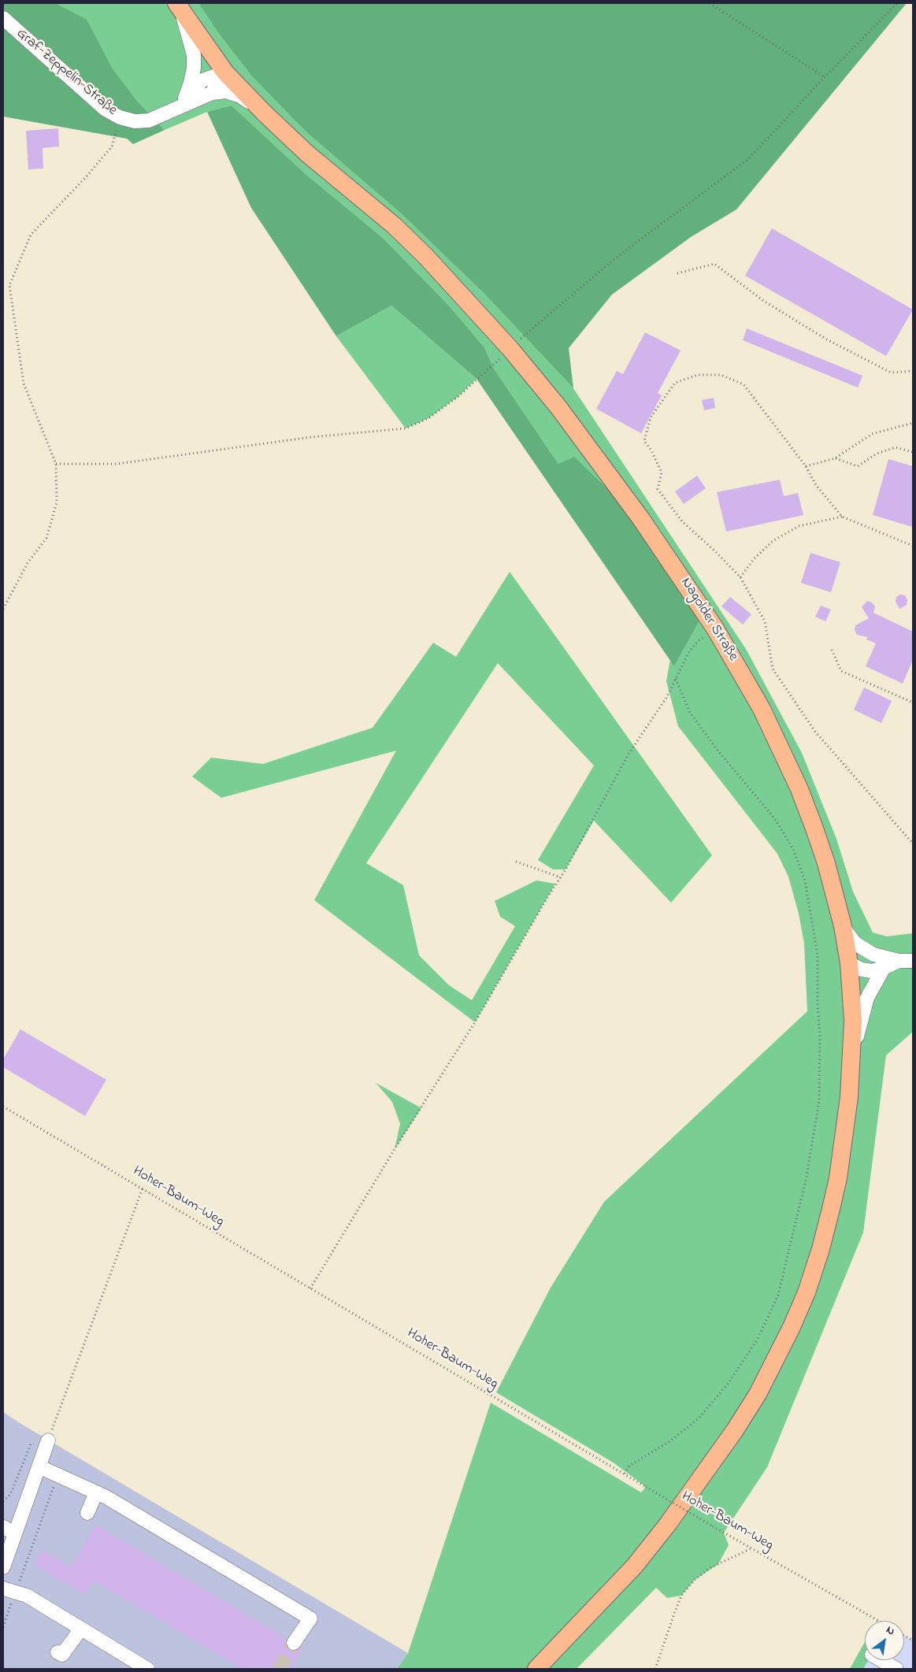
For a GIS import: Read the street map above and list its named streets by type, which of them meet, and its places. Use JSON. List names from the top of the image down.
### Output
{
  "streets": {
    "main road": ["Nagolder Straße"],
    "street": ["Graf-Zeppelin-Straße"],
    "path": ["Hoher-Baum-Weg"]
  },
  "crossings": [
    ["Graf-Zeppelin-Straße", "Nagolder Straße"]
  ],
  "north": "top right"
}
